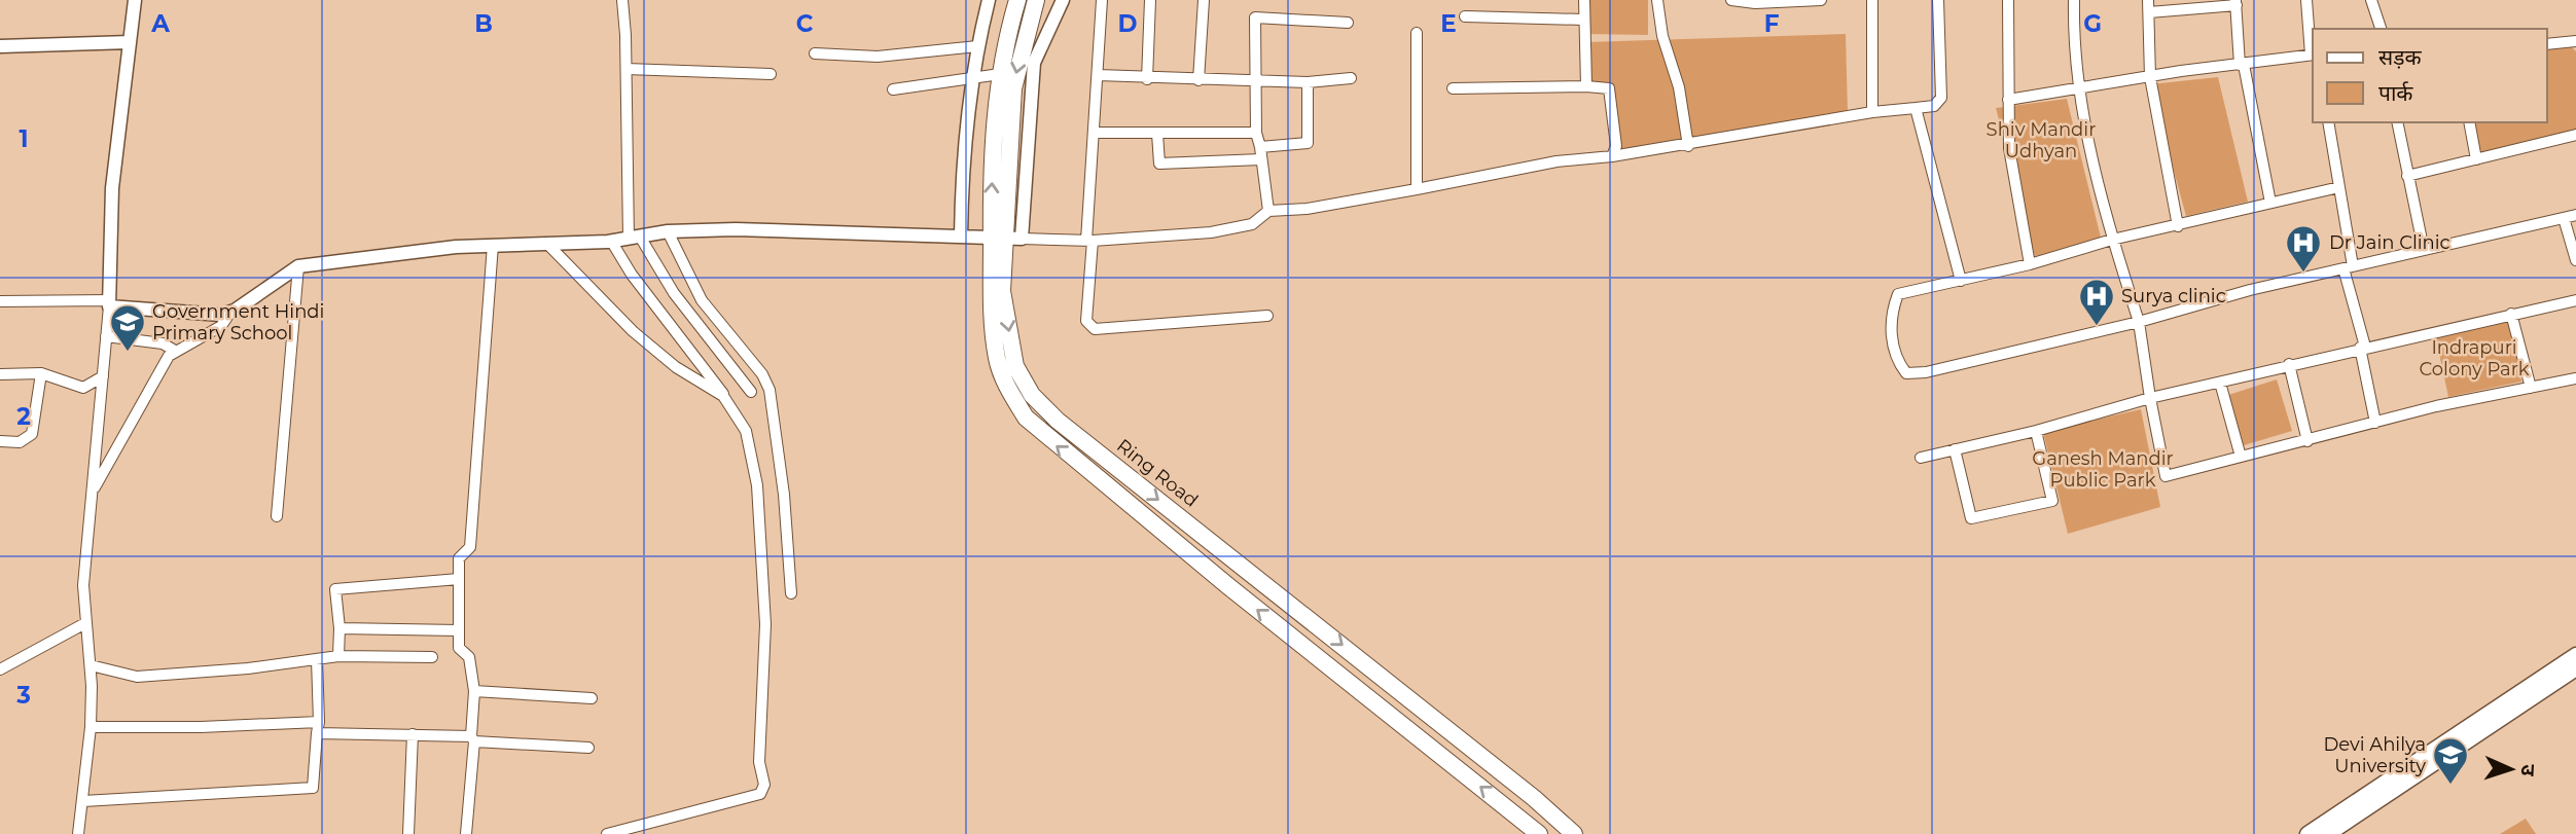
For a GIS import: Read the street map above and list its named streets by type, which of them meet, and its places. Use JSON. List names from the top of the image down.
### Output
{
  "streets": {
    "highway": ["Ring Road"]
  },
  "parks": ["Shiv Mandir Udhyan", "Indrapuri Colony Park", "Ganesh Mandir Public Park"],
  "places": {
    "hospital": ["Dr Jain Clinic", "Surya clinic"],
    "school or university": ["Government Hindi Primary School", "Devi Ahilya University"]
  },
  "legend": ["सड़क", "पार्क"],
  "north": "right",
  "grid": {
    "columns": [
      "A",
      "B",
      "C",
      "D",
      "E",
      "F",
      "G"
    ],
    "rows": ["1", "2", "3"]
  }
}
